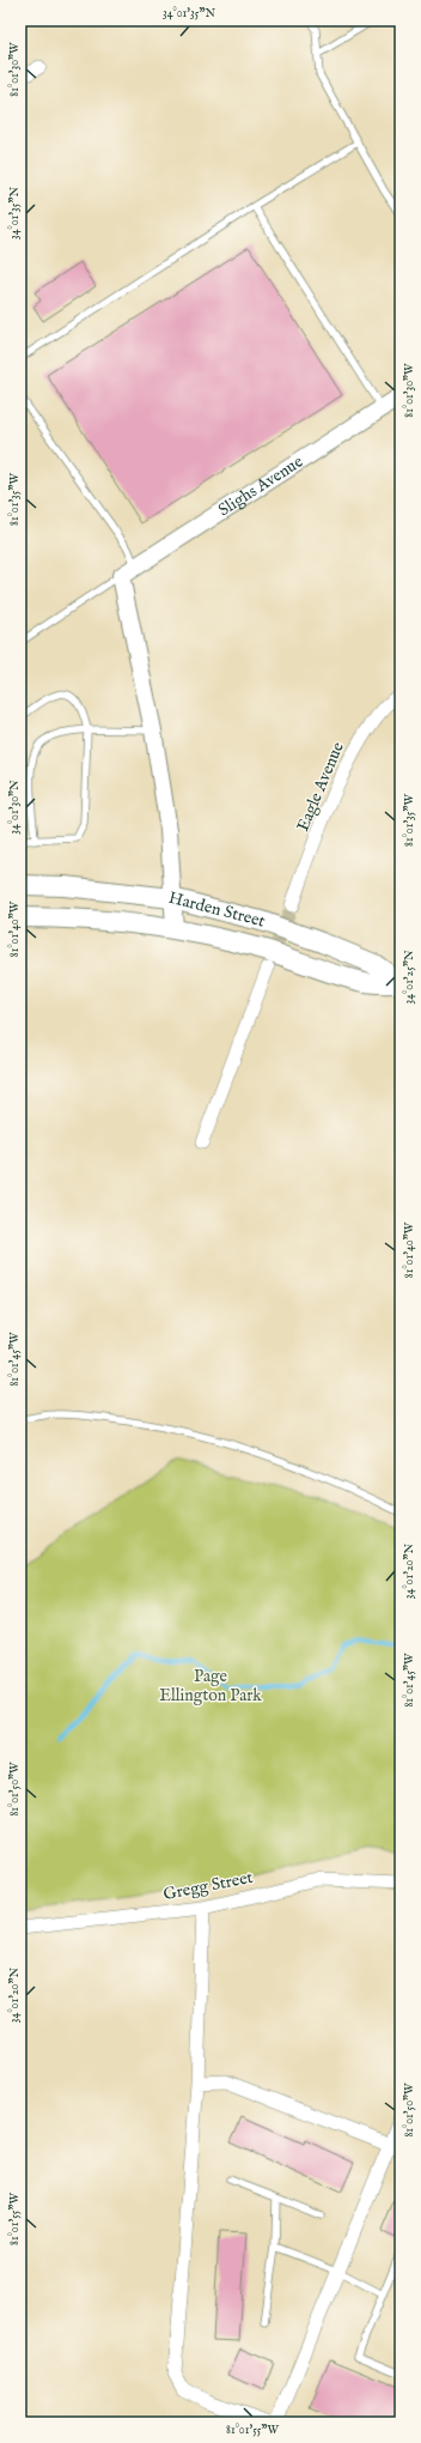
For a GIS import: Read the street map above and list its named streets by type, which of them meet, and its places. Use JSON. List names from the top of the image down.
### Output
{
  "streets": {
    "main road": ["Harden Street"],
    "street": ["Slighs Avenue", "Eagle Avenue", "Gregg Street"]
  },
  "parks": ["Page Ellington Park"],
  "coordinates": [
    "34°01'35\"N",
    "81°01'30\"W",
    "81°01'35\"W",
    "34°01'30\"N",
    "81°01'40\"W",
    "34°01'25\"N",
    "81°01'45\"W",
    "34°01'20\"N",
    "81°01'50\"W",
    "81°01'55\"W"
  ]
}
